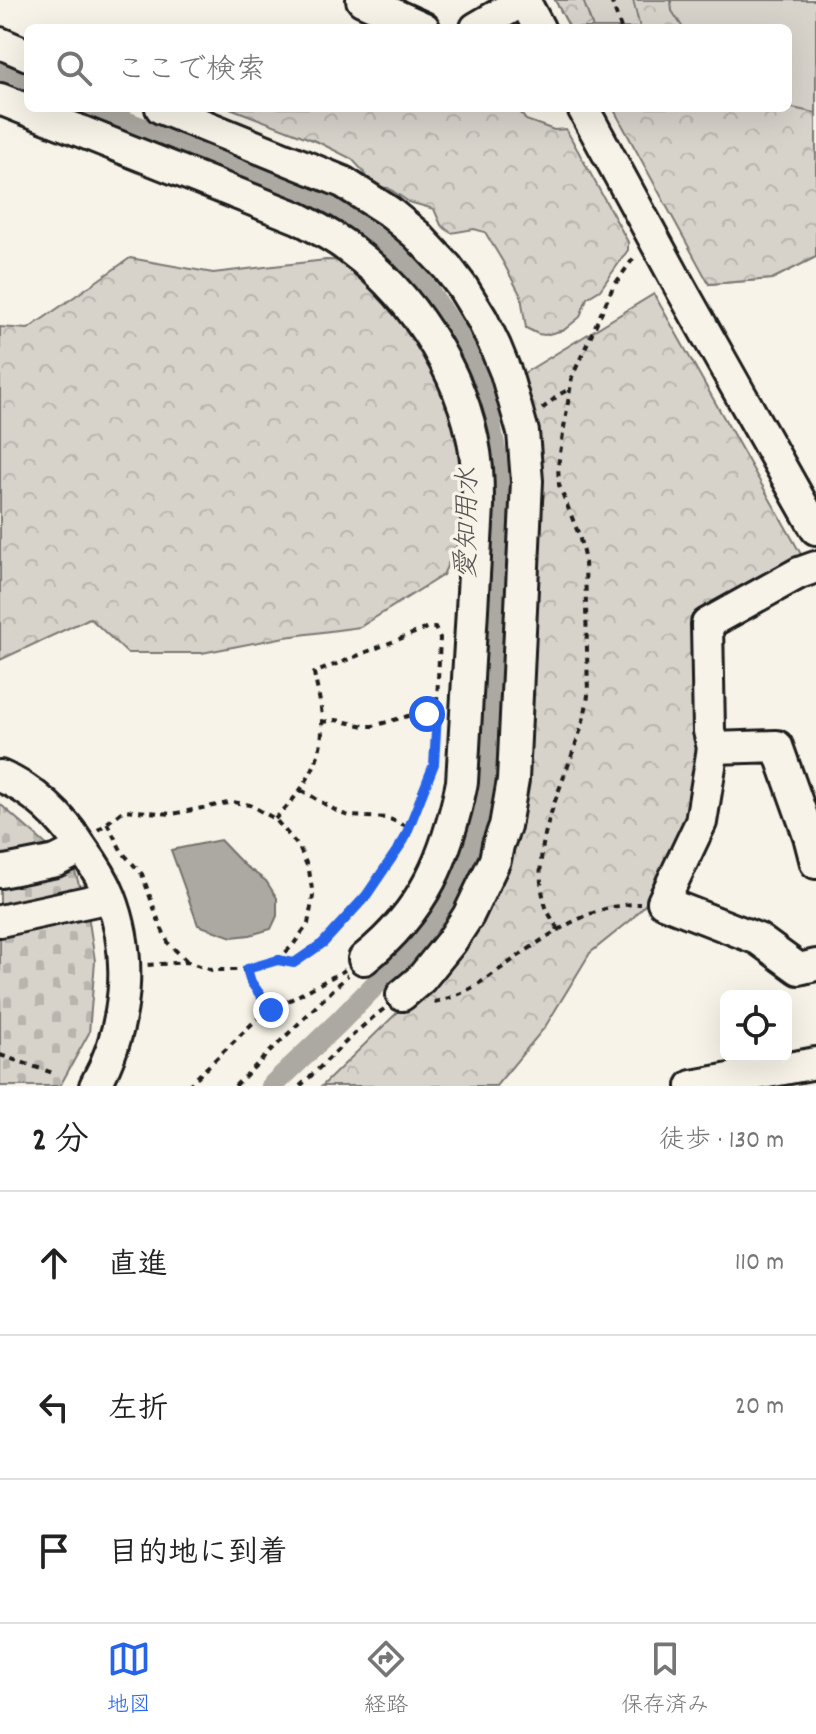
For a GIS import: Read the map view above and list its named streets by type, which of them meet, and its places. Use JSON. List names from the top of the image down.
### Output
{
  "water": ["愛知用水"],
  "page": {
    "search": "ここで検索",
    "heading": ["2 分", "徒歩 · 130 m"],
    "list": [
      ["直進", "110 m"],
      ["左折", "20 m"],
      "目的地に到着"
    ],
    "nav": ["地図", "経路", "保存済み"]
  }
}
